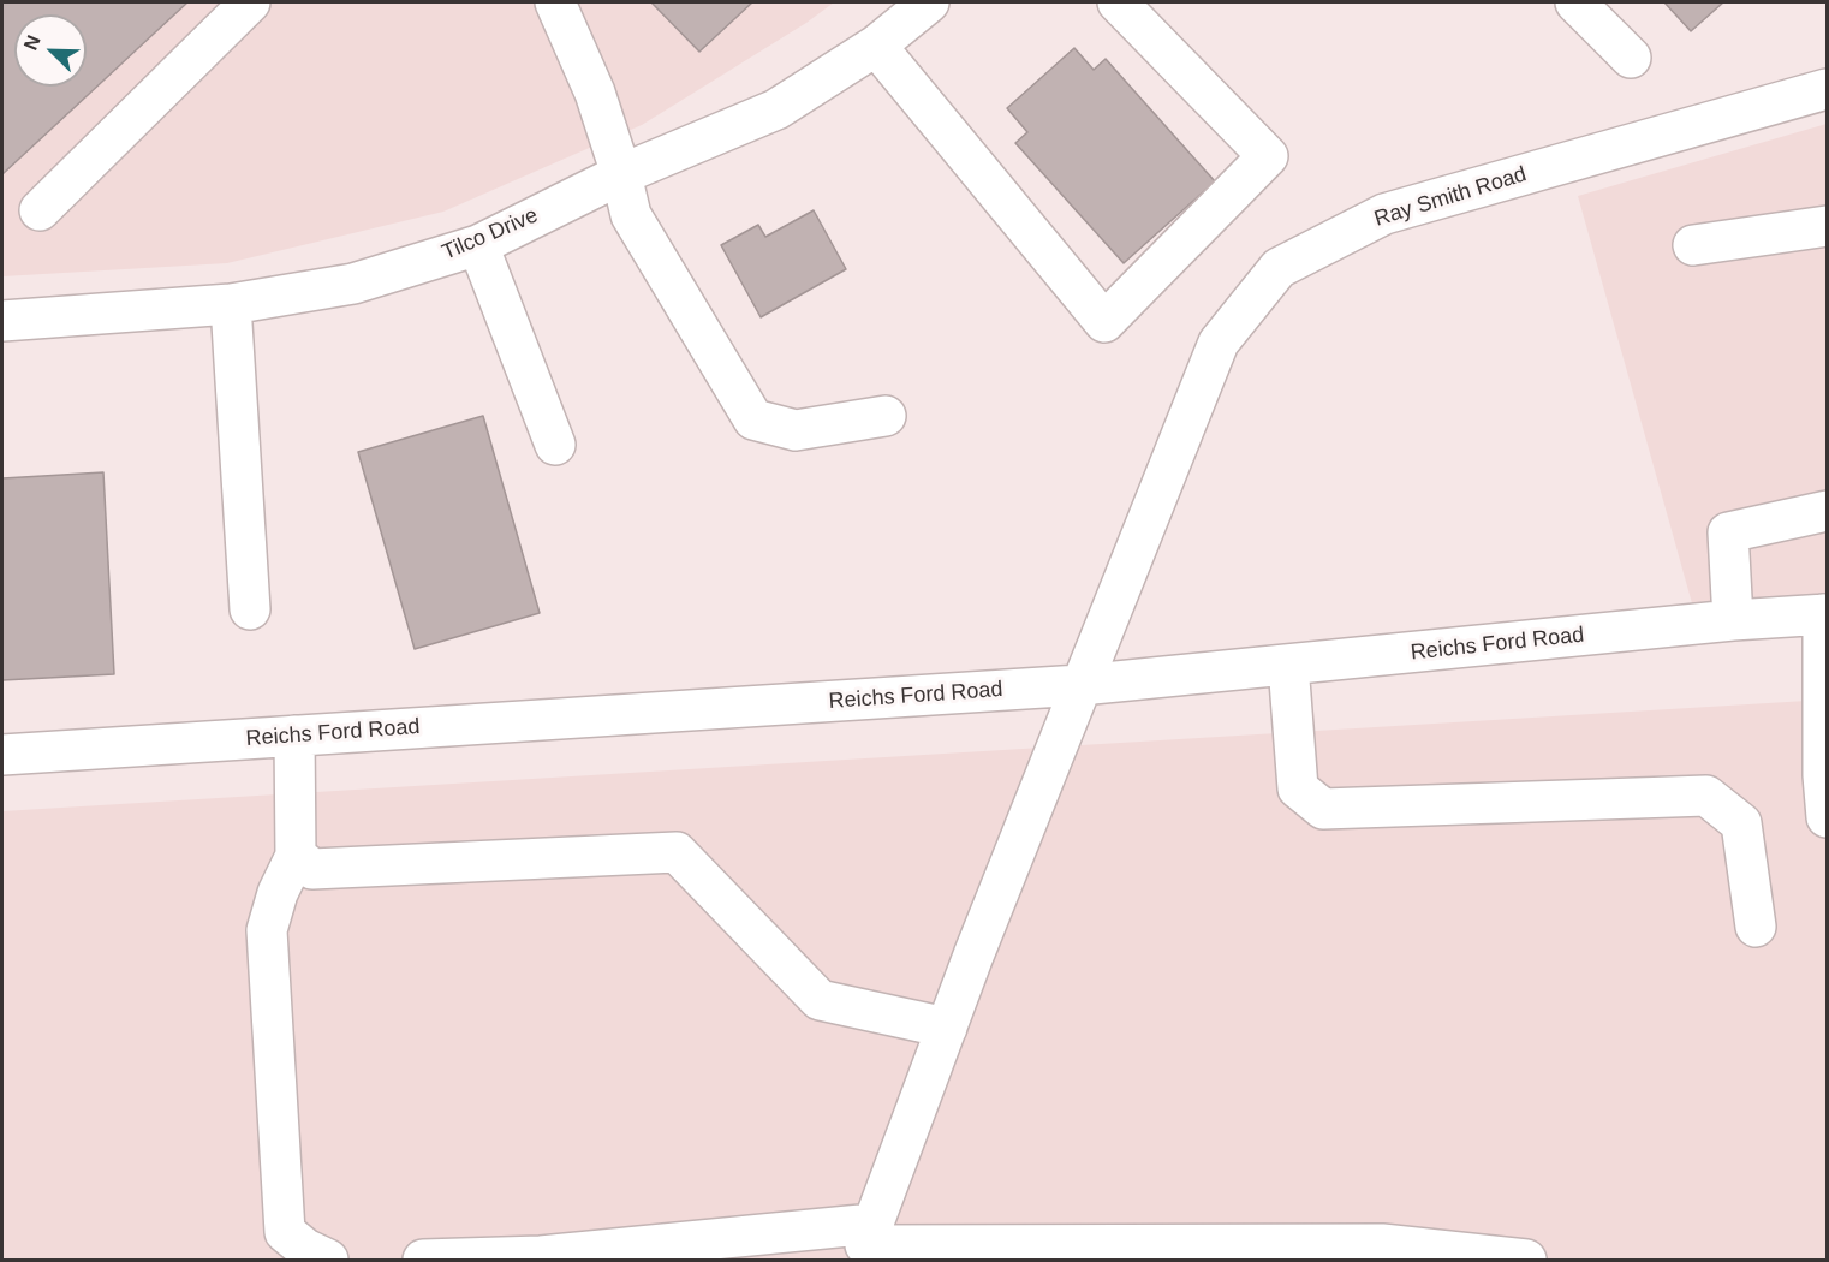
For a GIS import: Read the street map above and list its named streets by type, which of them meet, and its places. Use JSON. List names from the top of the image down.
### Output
{
  "streets": {
    "street": ["Ray Smith Road", "Tilco Drive", "Reichs Ford Road"]
  },
  "crossings": [
    ["Ray Smith Road", "Reichs Ford Road"]
  ],
  "north": "top left"
}
